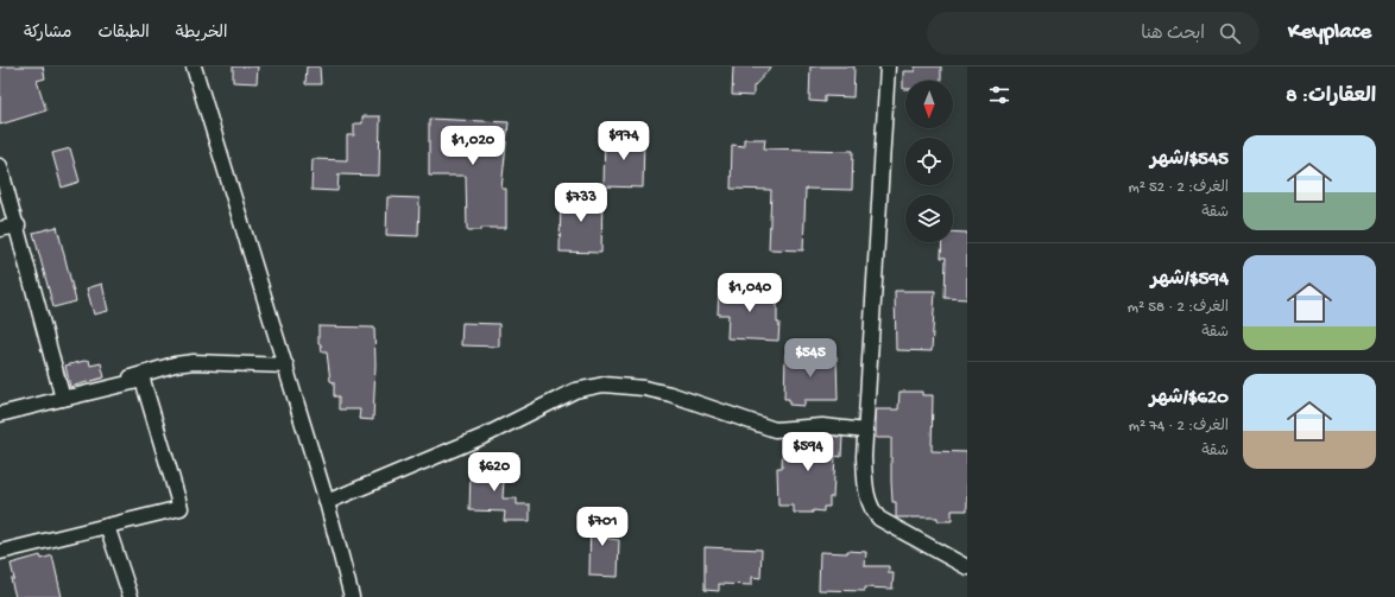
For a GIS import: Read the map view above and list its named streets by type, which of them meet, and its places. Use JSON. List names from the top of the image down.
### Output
{
  "north": "bottom",
  "page": {
    "header": "Keyplace",
    "search": "ابحث هنا",
    "nav": ["الخريطة", "الطبقات", "مشاركة"],
    "heading": "العقارات: 8",
    "price": [
      "$974",
      "$1,020",
      "$733",
      "$1,040",
      "$545",
      "$594",
      "$620",
      "$701"
    ],
    "list": [
      {
        "name": "$545/شهر",
        "note": "الغرف: 2 · 52 m² · شقة"
      },
      {
        "name": "$594/شهر",
        "note": "الغرف: 2 · 58 m² · شقة"
      },
      {
        "name": "$620/شهر",
        "note": "الغرف: 2 · 74 m² · شقة"
      }
    ]
  }
}
